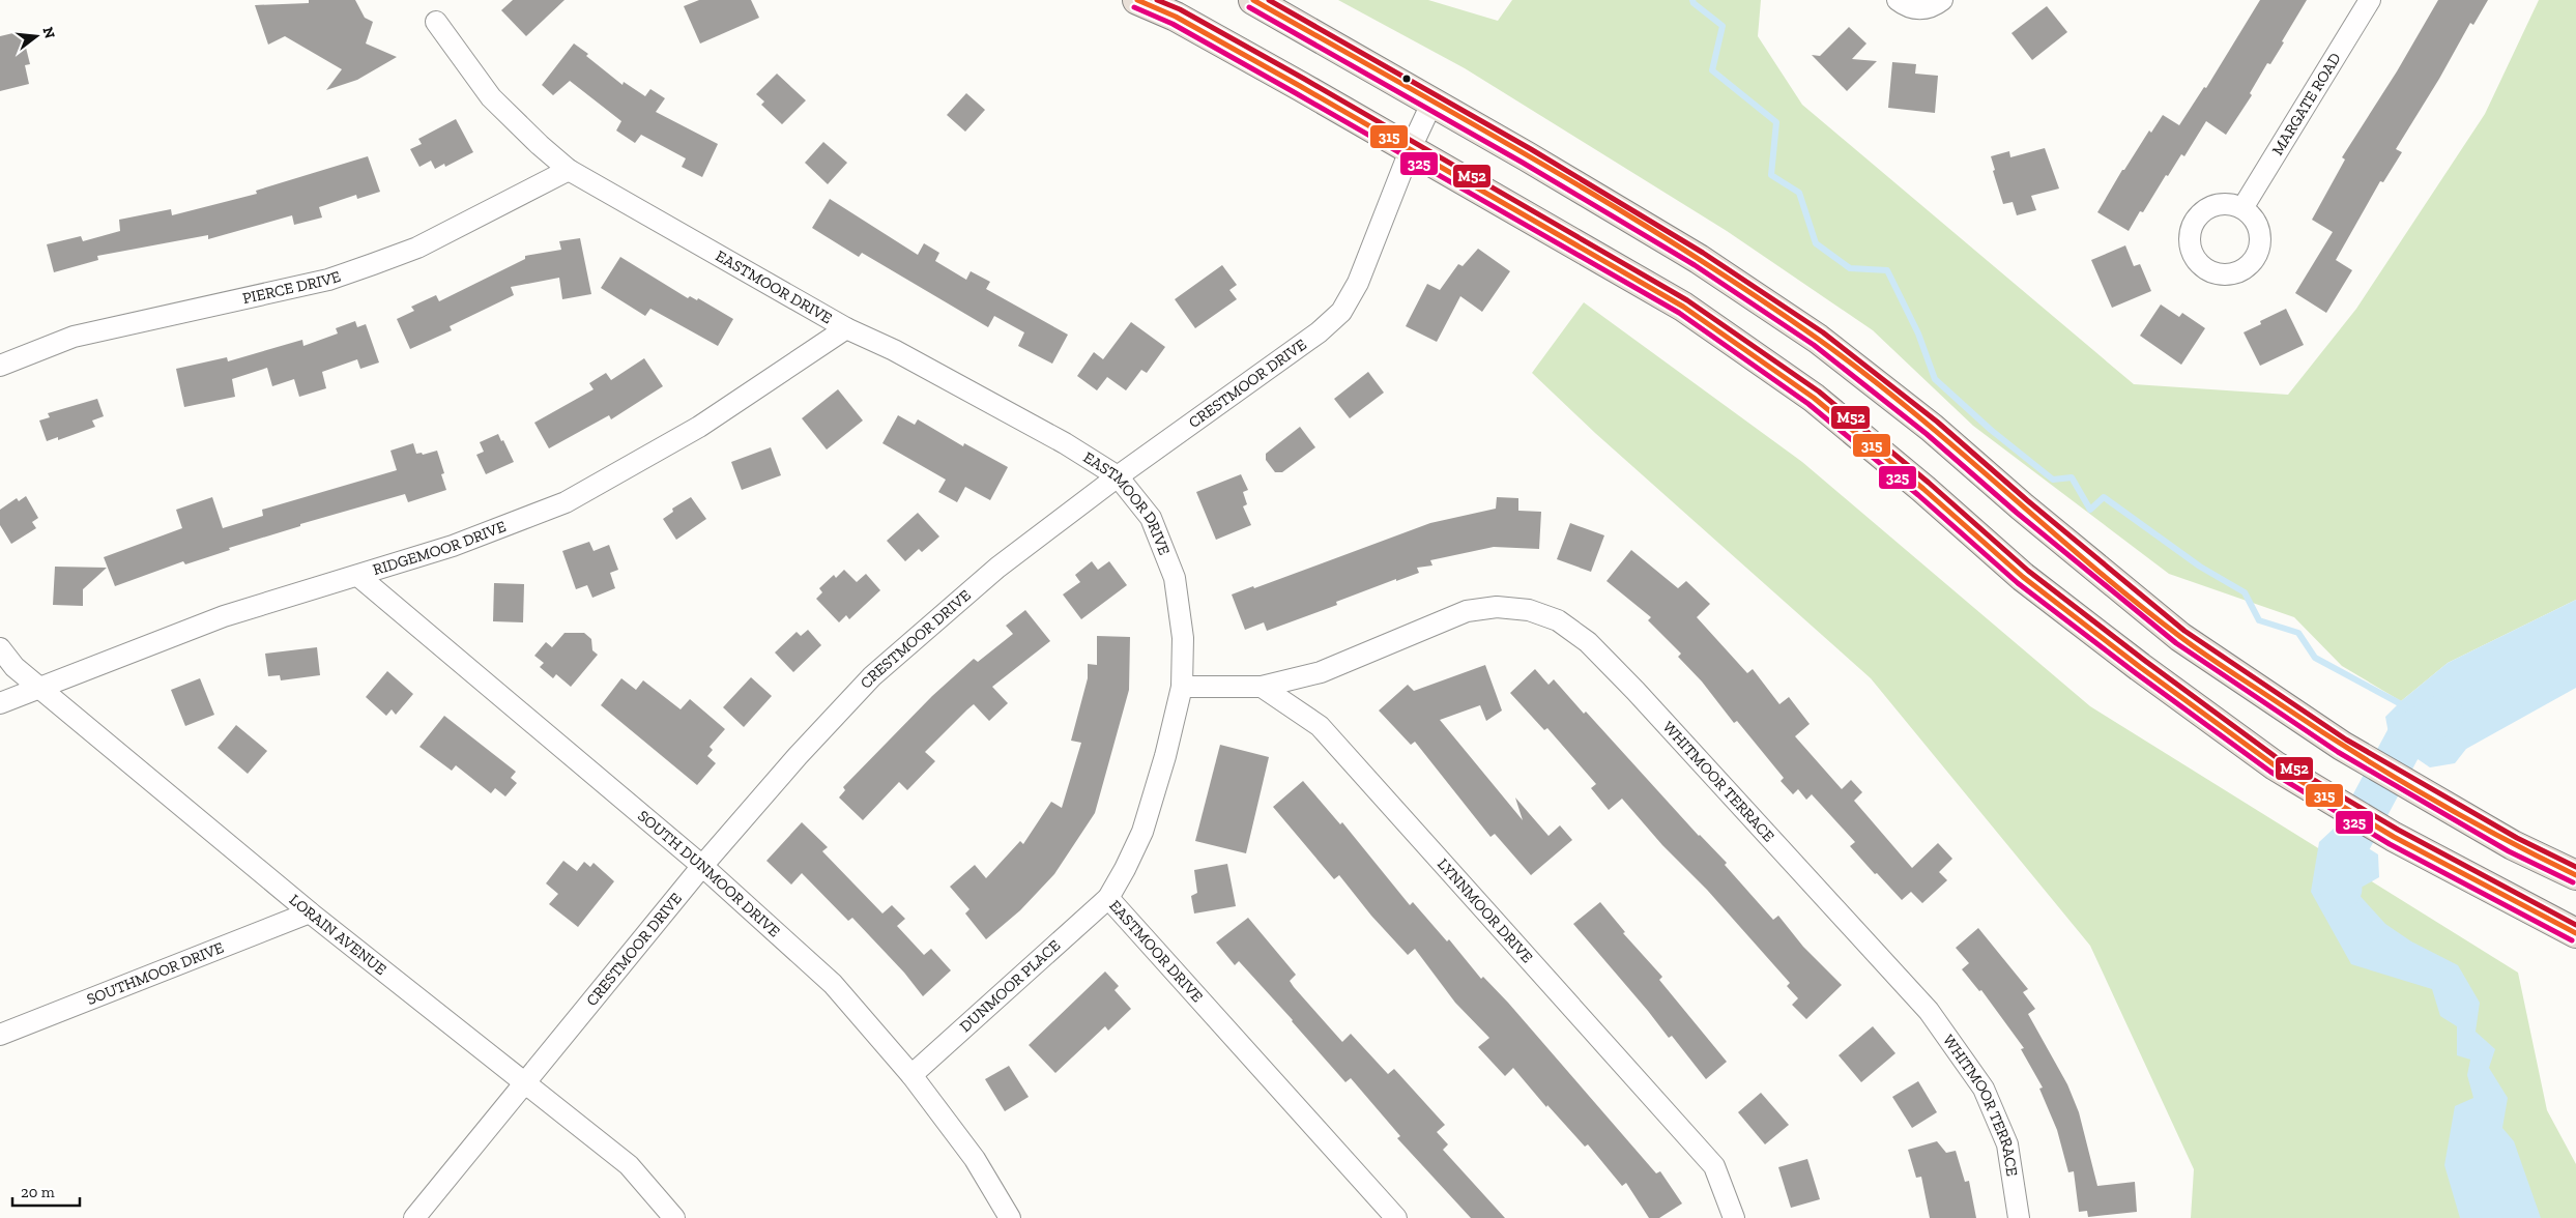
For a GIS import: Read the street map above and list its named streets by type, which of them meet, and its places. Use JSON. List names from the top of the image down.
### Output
{
  "streets": {
    "street": [
      "MARGATE ROAD",
      "EASTMOOR DRIVE",
      "PIERCE DRIVE",
      "CRESTMOOR DRIVE",
      "RIDGEMOOR DRIVE",
      "WHITMOOR TERRACE",
      "SOUTH DUNMOOR DRIVE",
      "LYNNMOOR DRIVE",
      "LORAIN AVENUE",
      "SOUTHMOOR DRIVE",
      "DUNMOOR PLACE"
    ]
  },
  "crossings": [
    ["EASTMOOR DRIVE", "PIERCE DRIVE"],
    ["EASTMOOR DRIVE", "CRESTMOOR DRIVE"],
    ["EASTMOOR DRIVE", "RIDGEMOOR DRIVE"],
    ["EASTMOOR DRIVE", "DUNMOOR PLACE"],
    ["CRESTMOOR DRIVE", "SOUTH DUNMOOR DRIVE"],
    ["CRESTMOOR DRIVE", "LORAIN AVENUE"],
    ["RIDGEMOOR DRIVE", "SOUTH DUNMOOR DRIVE"],
    ["RIDGEMOOR DRIVE", "LORAIN AVENUE"],
    ["WHITMOOR TERRACE", "LYNNMOOR DRIVE"],
    ["SOUTH DUNMOOR DRIVE", "DUNMOOR PLACE"],
    ["LORAIN AVENUE", "SOUTHMOOR DRIVE"]
  ],
  "lines": ["transit line 315", "transit line M52", "transit line 325"],
  "scale_bar": "20 m",
  "north": "right"
}
